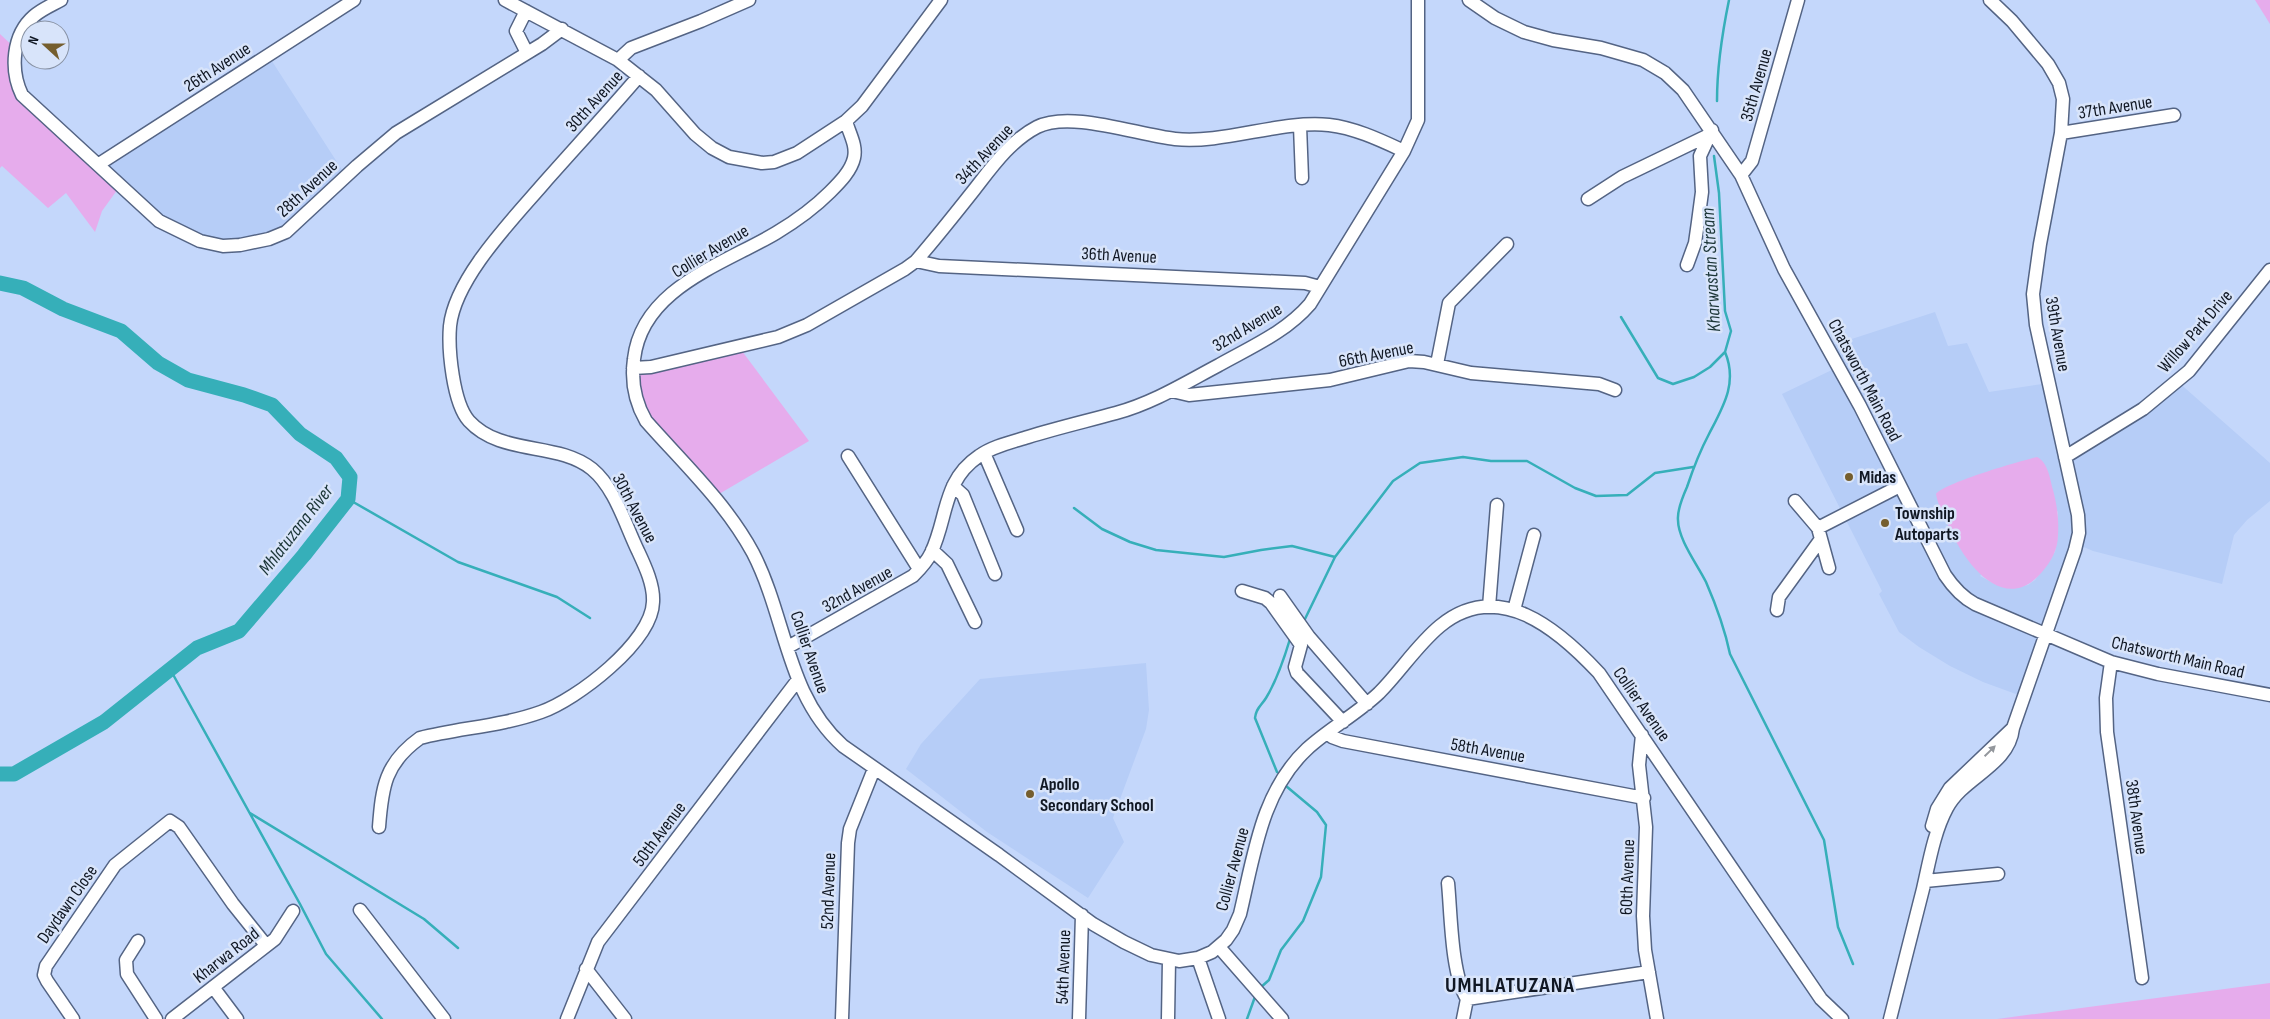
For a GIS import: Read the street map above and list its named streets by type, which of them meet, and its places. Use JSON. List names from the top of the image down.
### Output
{
  "streets": {
    "street": [
      "26th Avenue",
      "35th Avenue",
      "30th Avenue",
      "37th Avenue",
      "34th Avenue",
      "28th Avenue",
      "Collier Avenue",
      "36th Avenue",
      "32nd Avenue",
      "Willow Park Drive",
      "39th Avenue",
      "66th Avenue",
      "Chatsworth Main Road",
      "58th Avenue",
      "38th Avenue",
      "50th Avenue",
      "60th Avenue",
      "52nd Avenue",
      "Daydawn Close",
      "Kharwa Road",
      "54th Avenue"
    ]
  },
  "crossings": [
    ["26th Avenue", "28th Avenue"],
    ["35th Avenue", "Chatsworth Main Road"],
    ["37th Avenue", "39th Avenue"],
    ["34th Avenue", "Collier Avenue"],
    ["34th Avenue", "36th Avenue"],
    ["34th Avenue", "32nd Avenue"],
    ["Collier Avenue", "32nd Avenue"],
    ["Collier Avenue", "58th Avenue"],
    ["Collier Avenue", "50th Avenue"],
    ["Collier Avenue", "60th Avenue"],
    ["Collier Avenue", "52nd Avenue"],
    ["Collier Avenue", "54th Avenue"],
    ["36th Avenue", "32nd Avenue"],
    ["32nd Avenue", "66th Avenue"],
    ["Willow Park Drive", "39th Avenue"],
    ["39th Avenue", "Chatsworth Main Road"],
    ["Chatsworth Main Road", "38th Avenue"],
    ["58th Avenue", "60th Avenue"],
    ["Daydawn Close", "Kharwa Road"]
  ],
  "districts": ["UMHLATUZANA"],
  "water": ["Kharwastan Stream", "Mhlatuzana River"],
  "places": ["Midas", "Township Autoparts", "Apollo Secondary School"],
  "north": "left"
}
